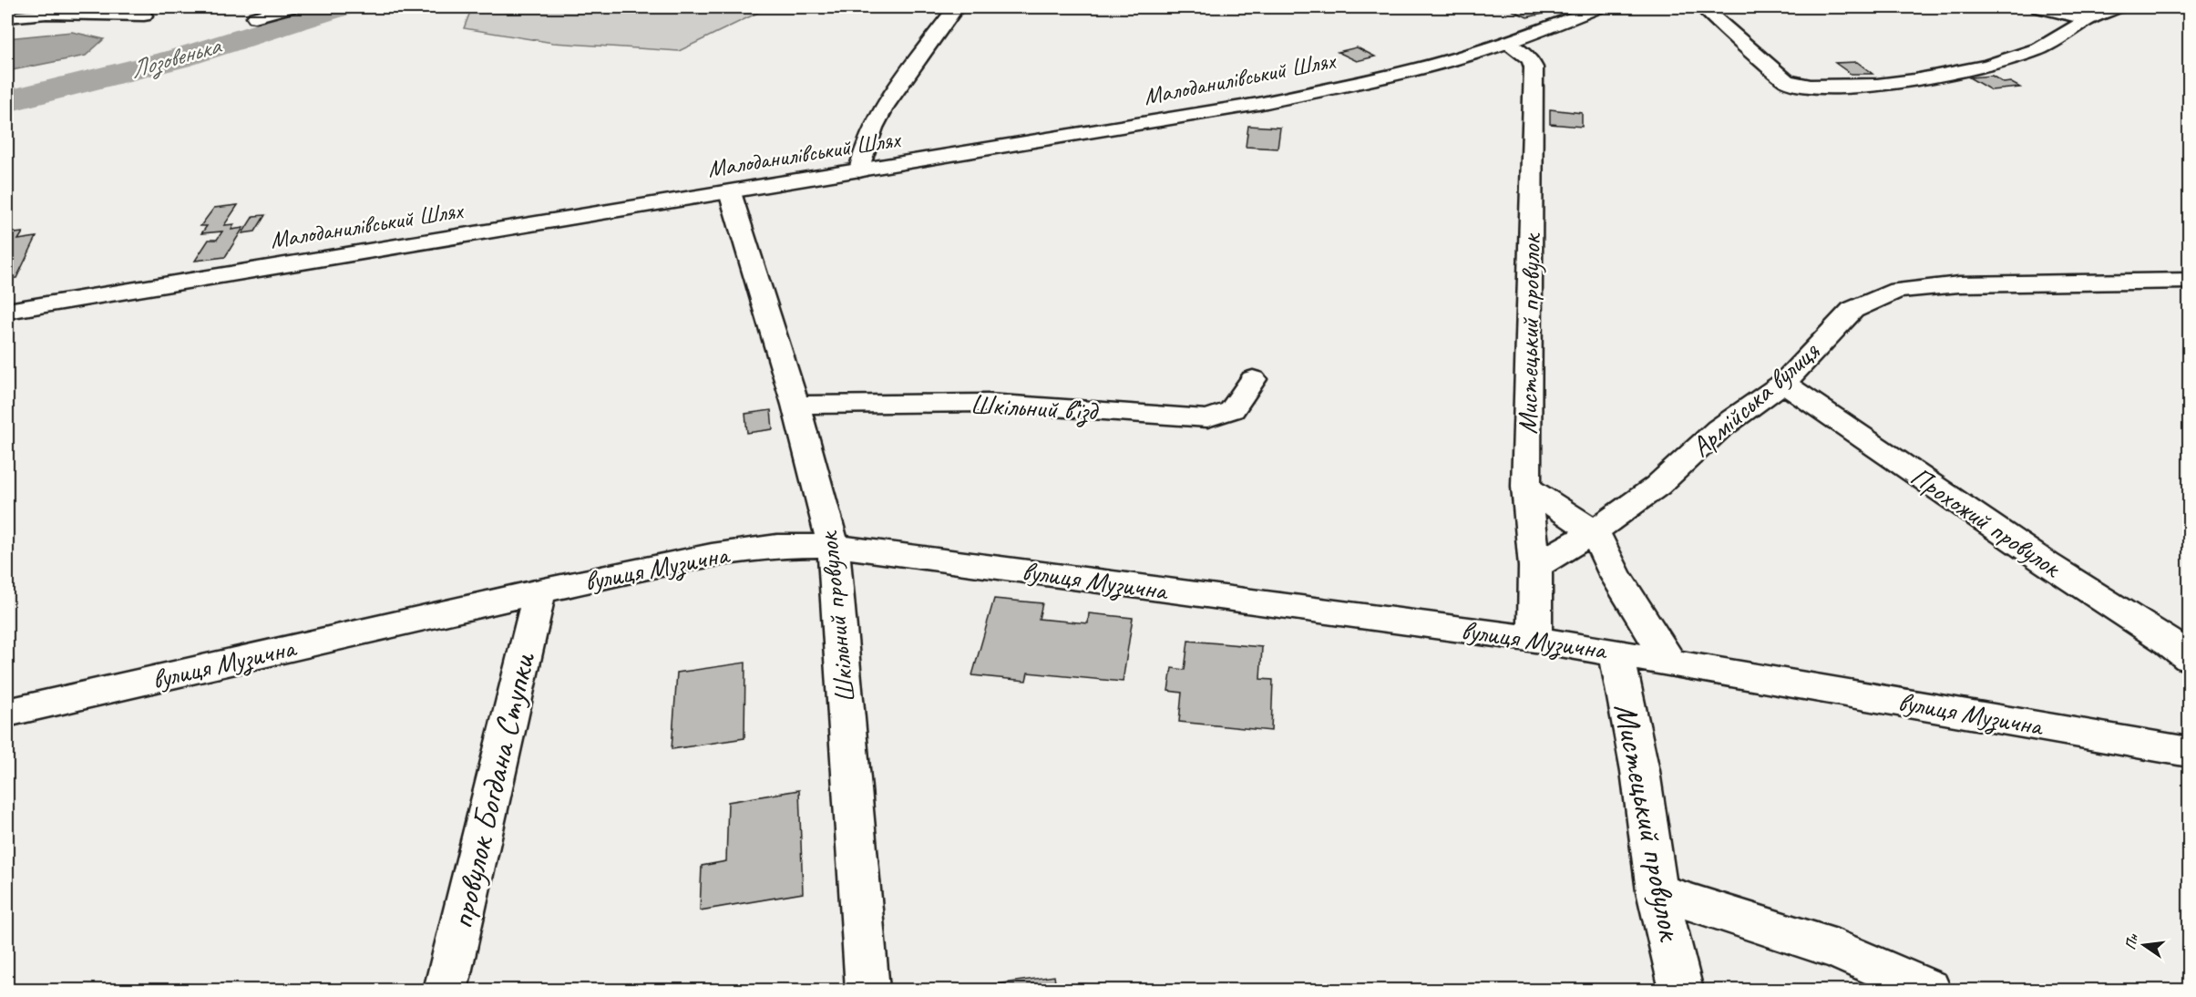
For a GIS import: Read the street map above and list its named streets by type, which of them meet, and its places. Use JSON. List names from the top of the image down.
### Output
{
  "streets": {
    "street": [
      "Малоданилівський Шлях",
      "Мистецький провулок",
      "Армійська вулиця",
      "Шкільний в’їзд",
      "Прохожий провулок",
      "вулиця Музична",
      "Шкільний провулок",
      "провулок Богдана Ступки"
    ]
  },
  "crossings": [
    ["Малоданилівський Шлях", "Мистецький провулок"],
    ["Малоданилівський Шлях", "Шкільний провулок"],
    ["Мистецький провулок", "Армійська вулиця"],
    ["Мистецький провулок", "вулиця Музична"],
    ["Армійська вулиця", "Прохожий провулок"],
    ["Шкільний в’їзд", "Шкільний провулок"],
    ["вулиця Музична", "Шкільний провулок"],
    ["вулиця Музична", "провулок Богдана Ступки"]
  ],
  "water": ["Лозовенька"],
  "north": "left"
}
